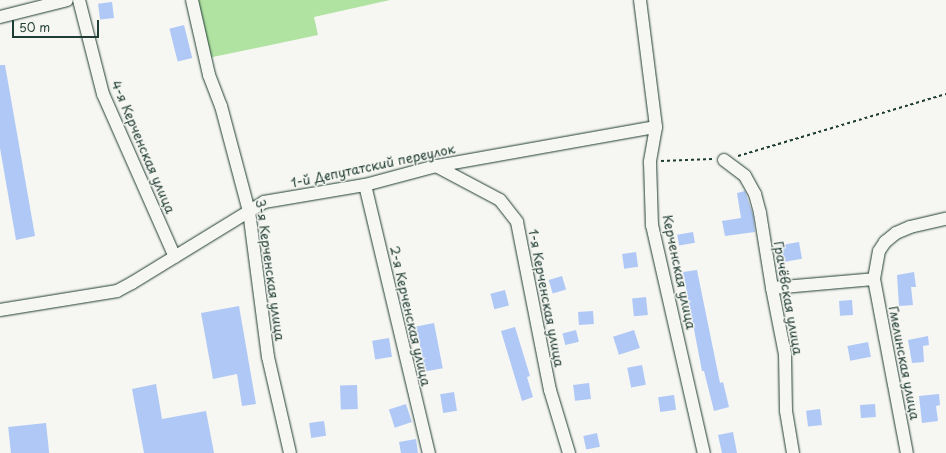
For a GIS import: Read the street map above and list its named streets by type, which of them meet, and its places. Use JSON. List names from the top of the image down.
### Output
{
  "streets": {
    "street": [
      "4-я Керченская улица",
      "1-й Депутатский переулок",
      "3-я Керченская улица",
      "Керченская улица",
      "1-я Керченская улица",
      "Грачёвская улица",
      "2-я Керченская улица",
      "Гмелинская улица"
    ]
  },
  "crossings": [
    ["4-я Керченская улица", "1-й Депутатский переулок"],
    ["1-й Депутатский переулок", "3-я Керченская улица"],
    ["1-й Депутатский переулок", "Керченская улица"],
    ["1-й Депутатский переулок", "1-я Керченская улица"],
    ["1-й Депутатский переулок", "2-я Керченская улица"]
  ],
  "scale_bar": "50 m"
}
